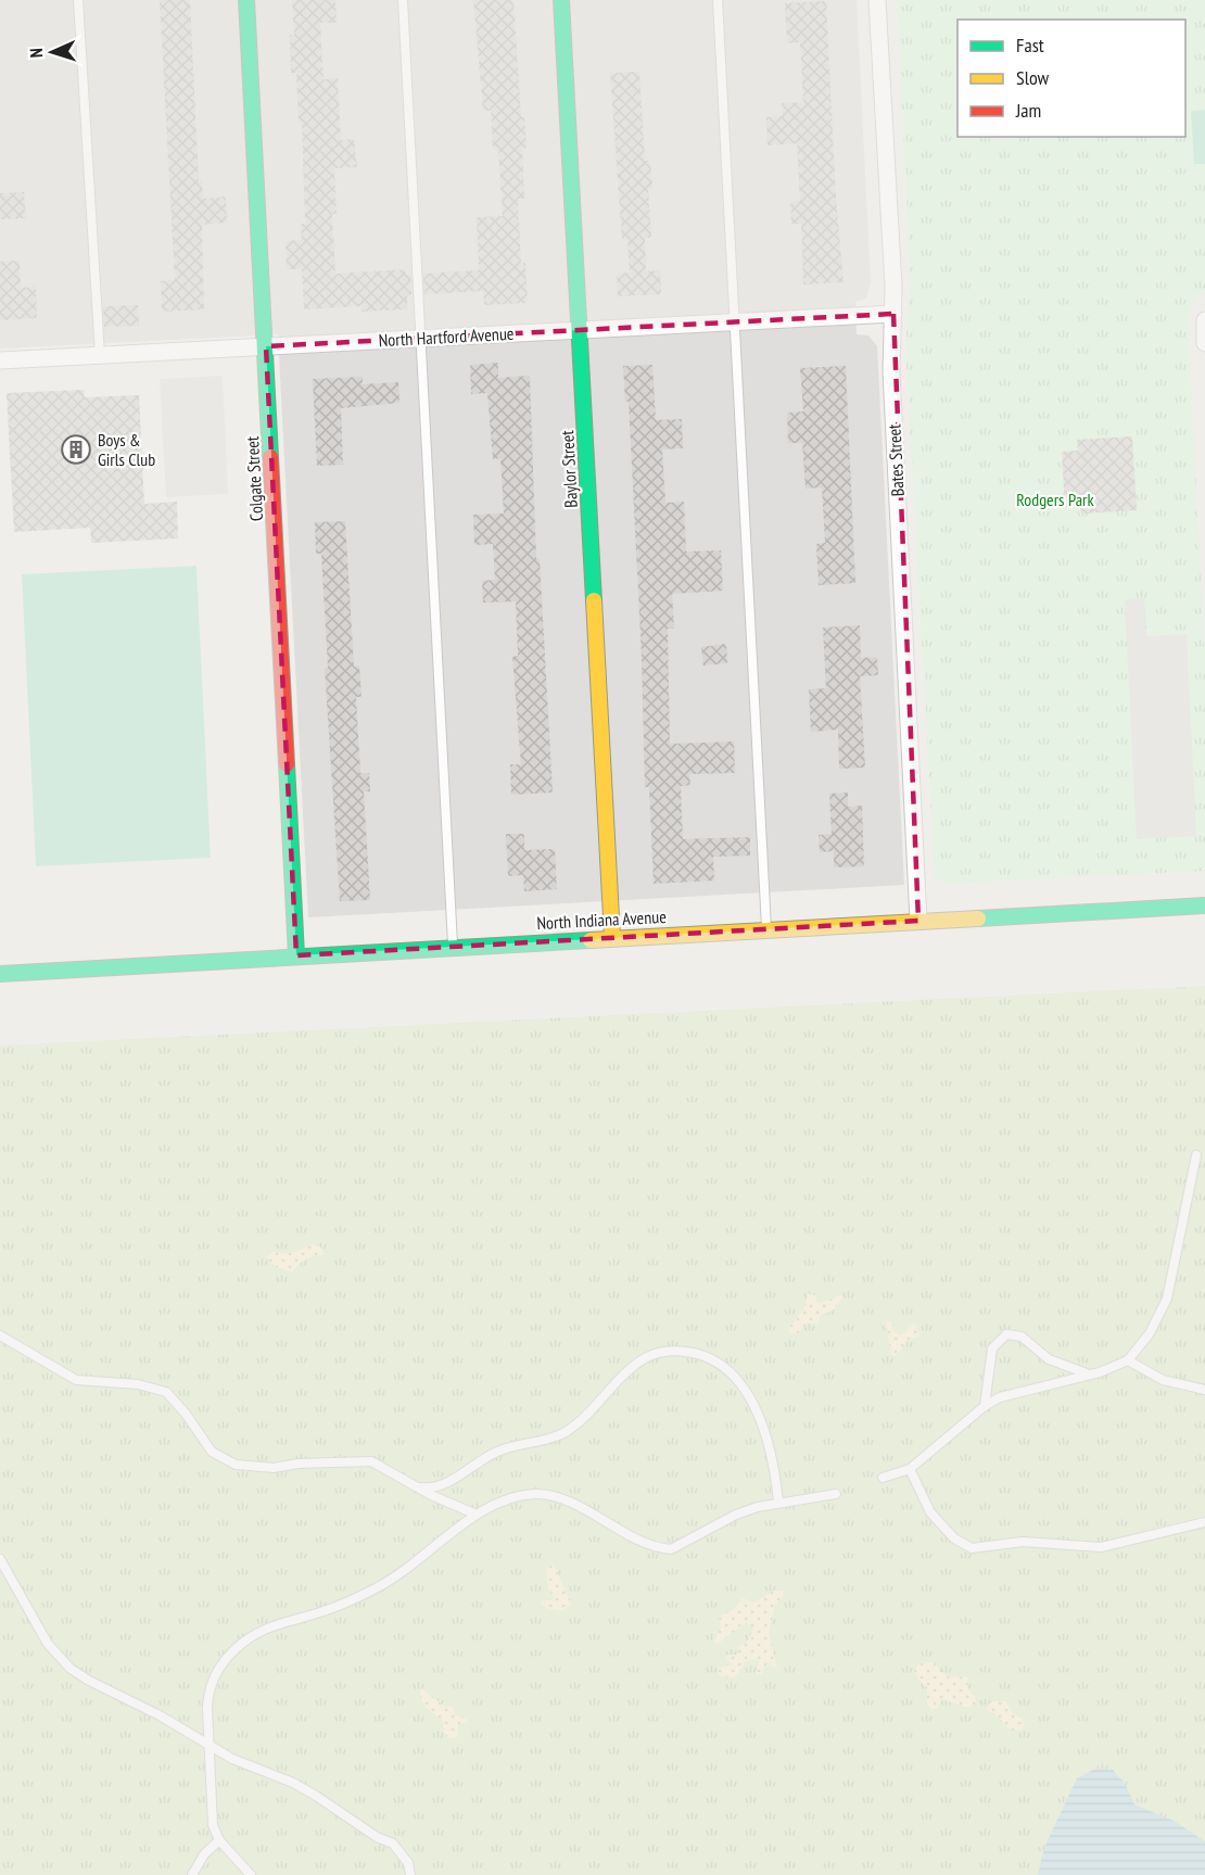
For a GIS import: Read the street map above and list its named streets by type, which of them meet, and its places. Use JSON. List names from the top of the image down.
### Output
{
  "streets": {
    "street": [
      "North Hartford Avenue",
      "Bates Street",
      "Baylor Street",
      "Colgate Street",
      "North Indiana Avenue"
    ]
  },
  "crossings": [
    ["North Hartford Avenue", "Bates Street"],
    ["North Hartford Avenue", "Baylor Street"],
    ["North Hartford Avenue", "Colgate Street"],
    ["Bates Street", "North Indiana Avenue"],
    ["Baylor Street", "North Indiana Avenue"],
    ["Colgate Street", "North Indiana Avenue"]
  ],
  "parks": ["Rodgers Park"],
  "places": {
    "building": ["Boys & Girls Club"]
  },
  "legend": ["Fast", "Slow", "Jam"],
  "north": "left"
}
